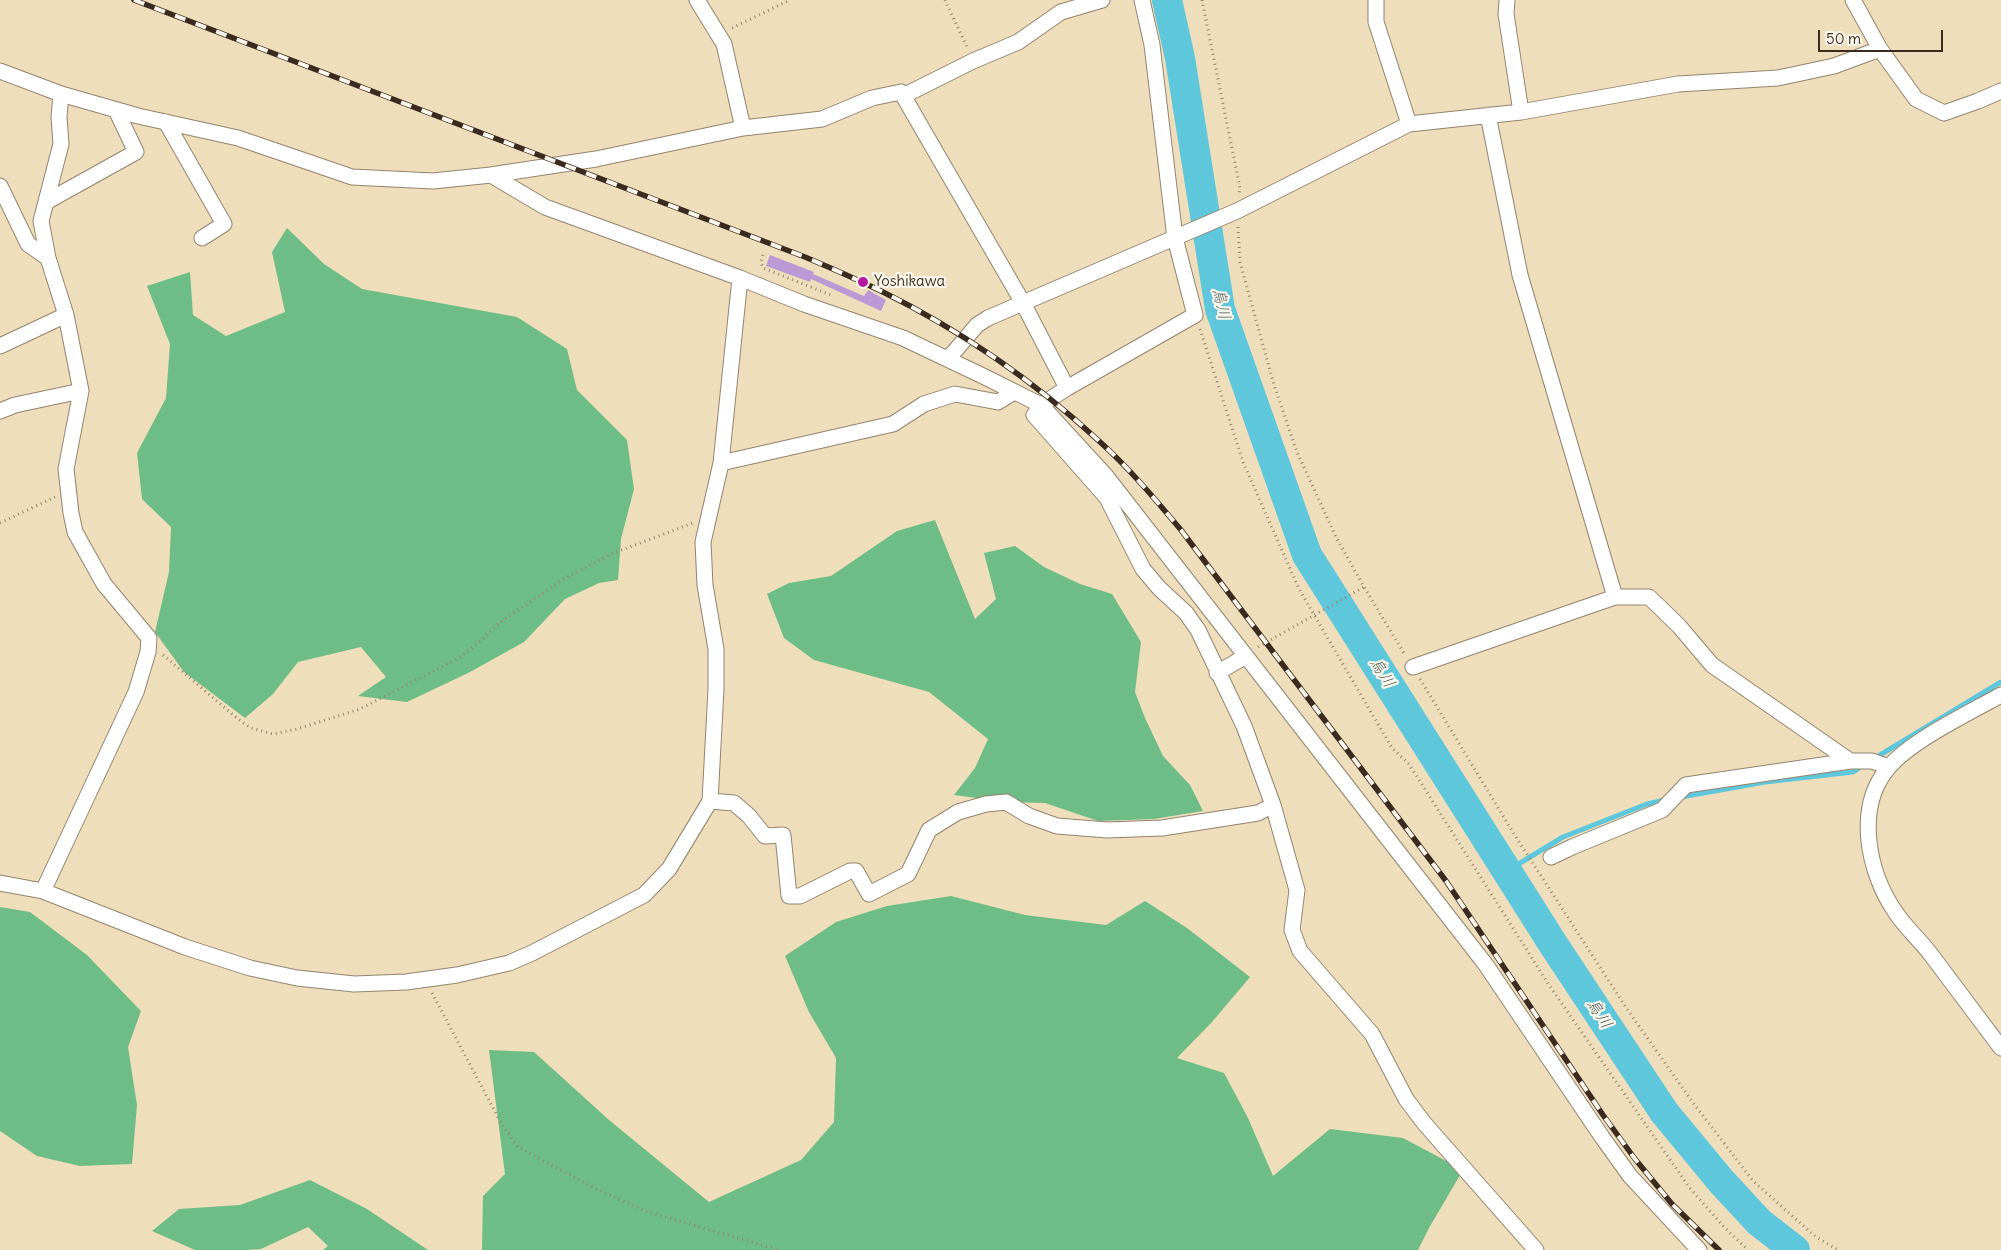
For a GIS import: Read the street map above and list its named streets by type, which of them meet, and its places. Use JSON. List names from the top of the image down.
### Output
{
  "water": ["烏川"],
  "places": ["Yoshikawa"],
  "scale_bar": "50 m"
}
